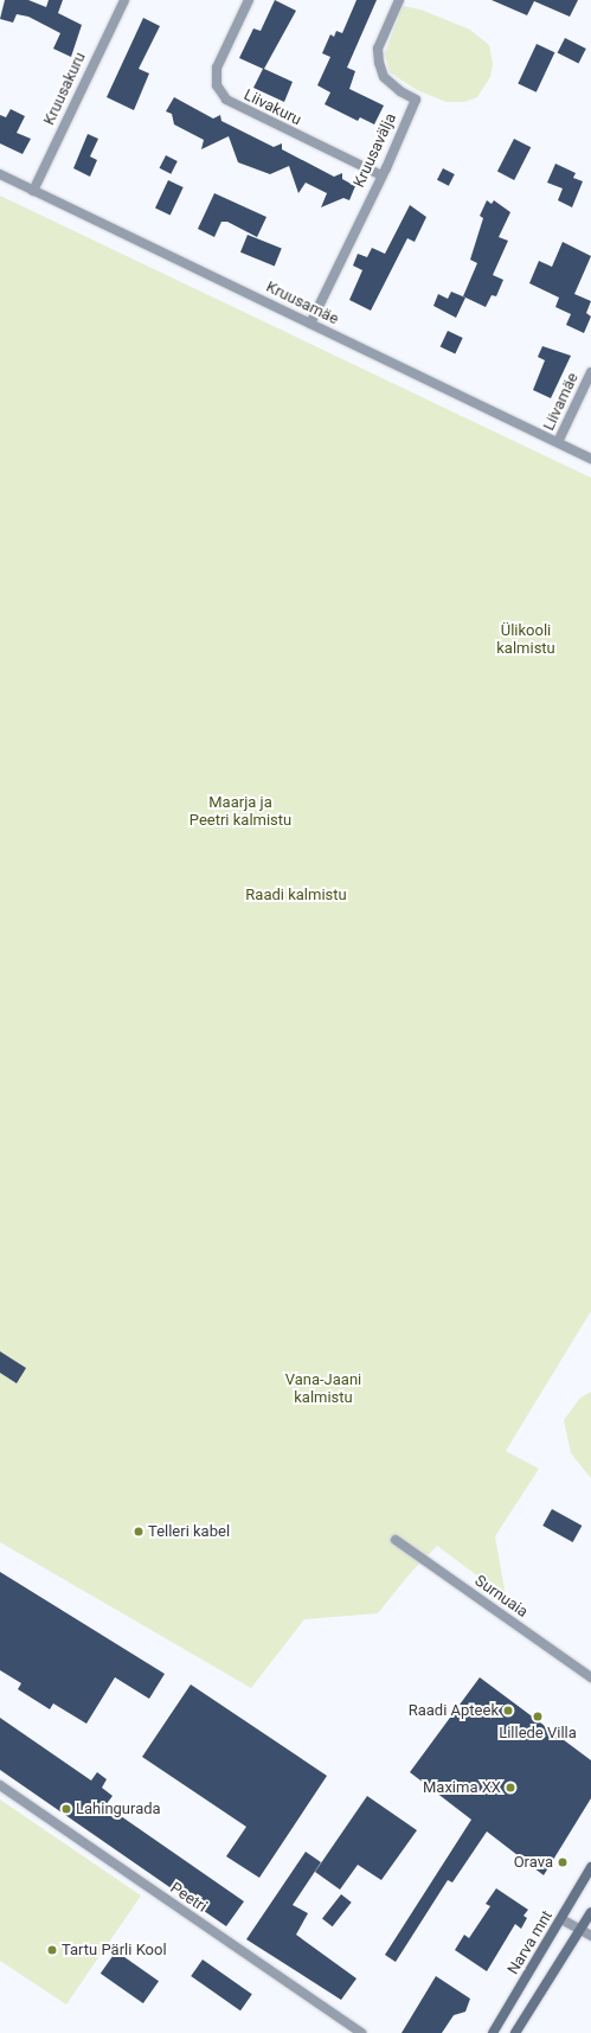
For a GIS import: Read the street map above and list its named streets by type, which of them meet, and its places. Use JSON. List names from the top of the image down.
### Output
{
  "streets": {
    "main road": ["Narva mnt"],
    "street": [
      "Kruusakuru",
      "Liivakuru",
      "Kruusavälja",
      "Kruusamäe",
      "Liivamäe",
      "Surnuaia",
      "Peetri"
    ]
  },
  "crossings": [
    ["Kruusakuru", "Kruusamäe"],
    ["Liivakuru", "Kruusavälja"],
    ["Kruusavälja", "Kruusamäe"],
    ["Kruusamäe", "Liivamäe"]
  ],
  "parks": [
    "Ülikooli kalmistu",
    "Maarja ja Peetri kalmistu",
    "Raadi kalmistu",
    "Vana-Jaani kalmistu"
  ],
  "places": [
    "Telleri kabel",
    "Raadi Apteek",
    "Lillede Villa",
    "Maxima XX",
    "Lahingurada",
    "Orava",
    "Tartu Pärli Kool"
  ]
}
